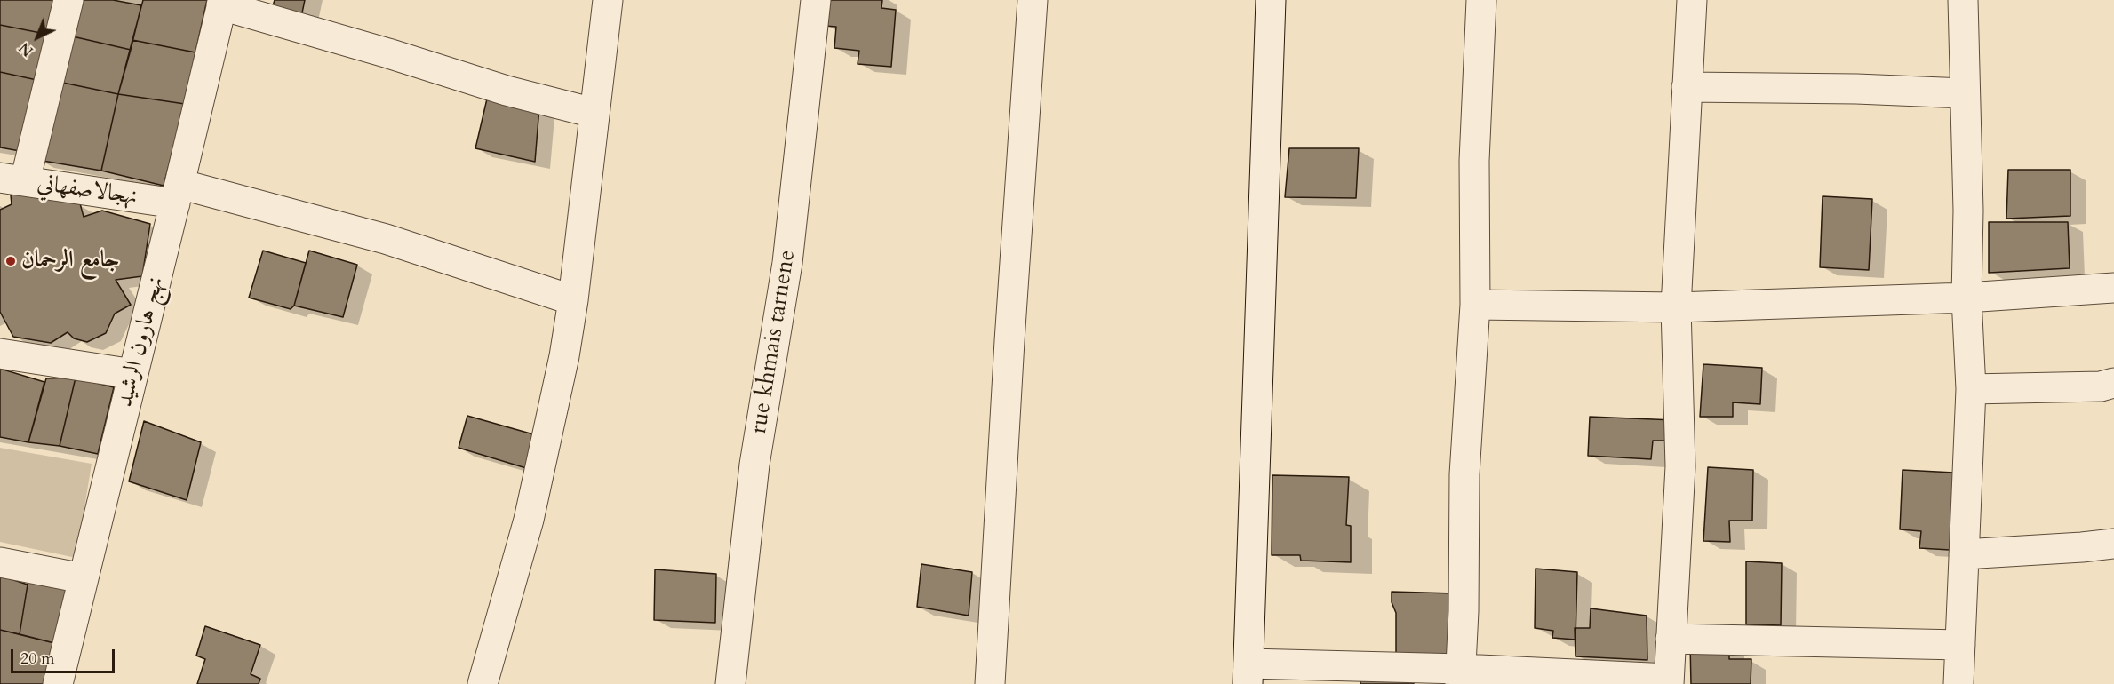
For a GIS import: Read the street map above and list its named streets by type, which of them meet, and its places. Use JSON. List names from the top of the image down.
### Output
{
  "streets": {
    "street": ["نهجالاصفهاني", "نهج هارون الرشيد", "rue khmais tarnene"]
  },
  "crossings": [
    ["نهجالاصفهاني", "نهج هارون الرشيد"]
  ],
  "places": ["جامع الرحمان"],
  "scale_bar": "20 m",
  "north": "bottom left"
}
